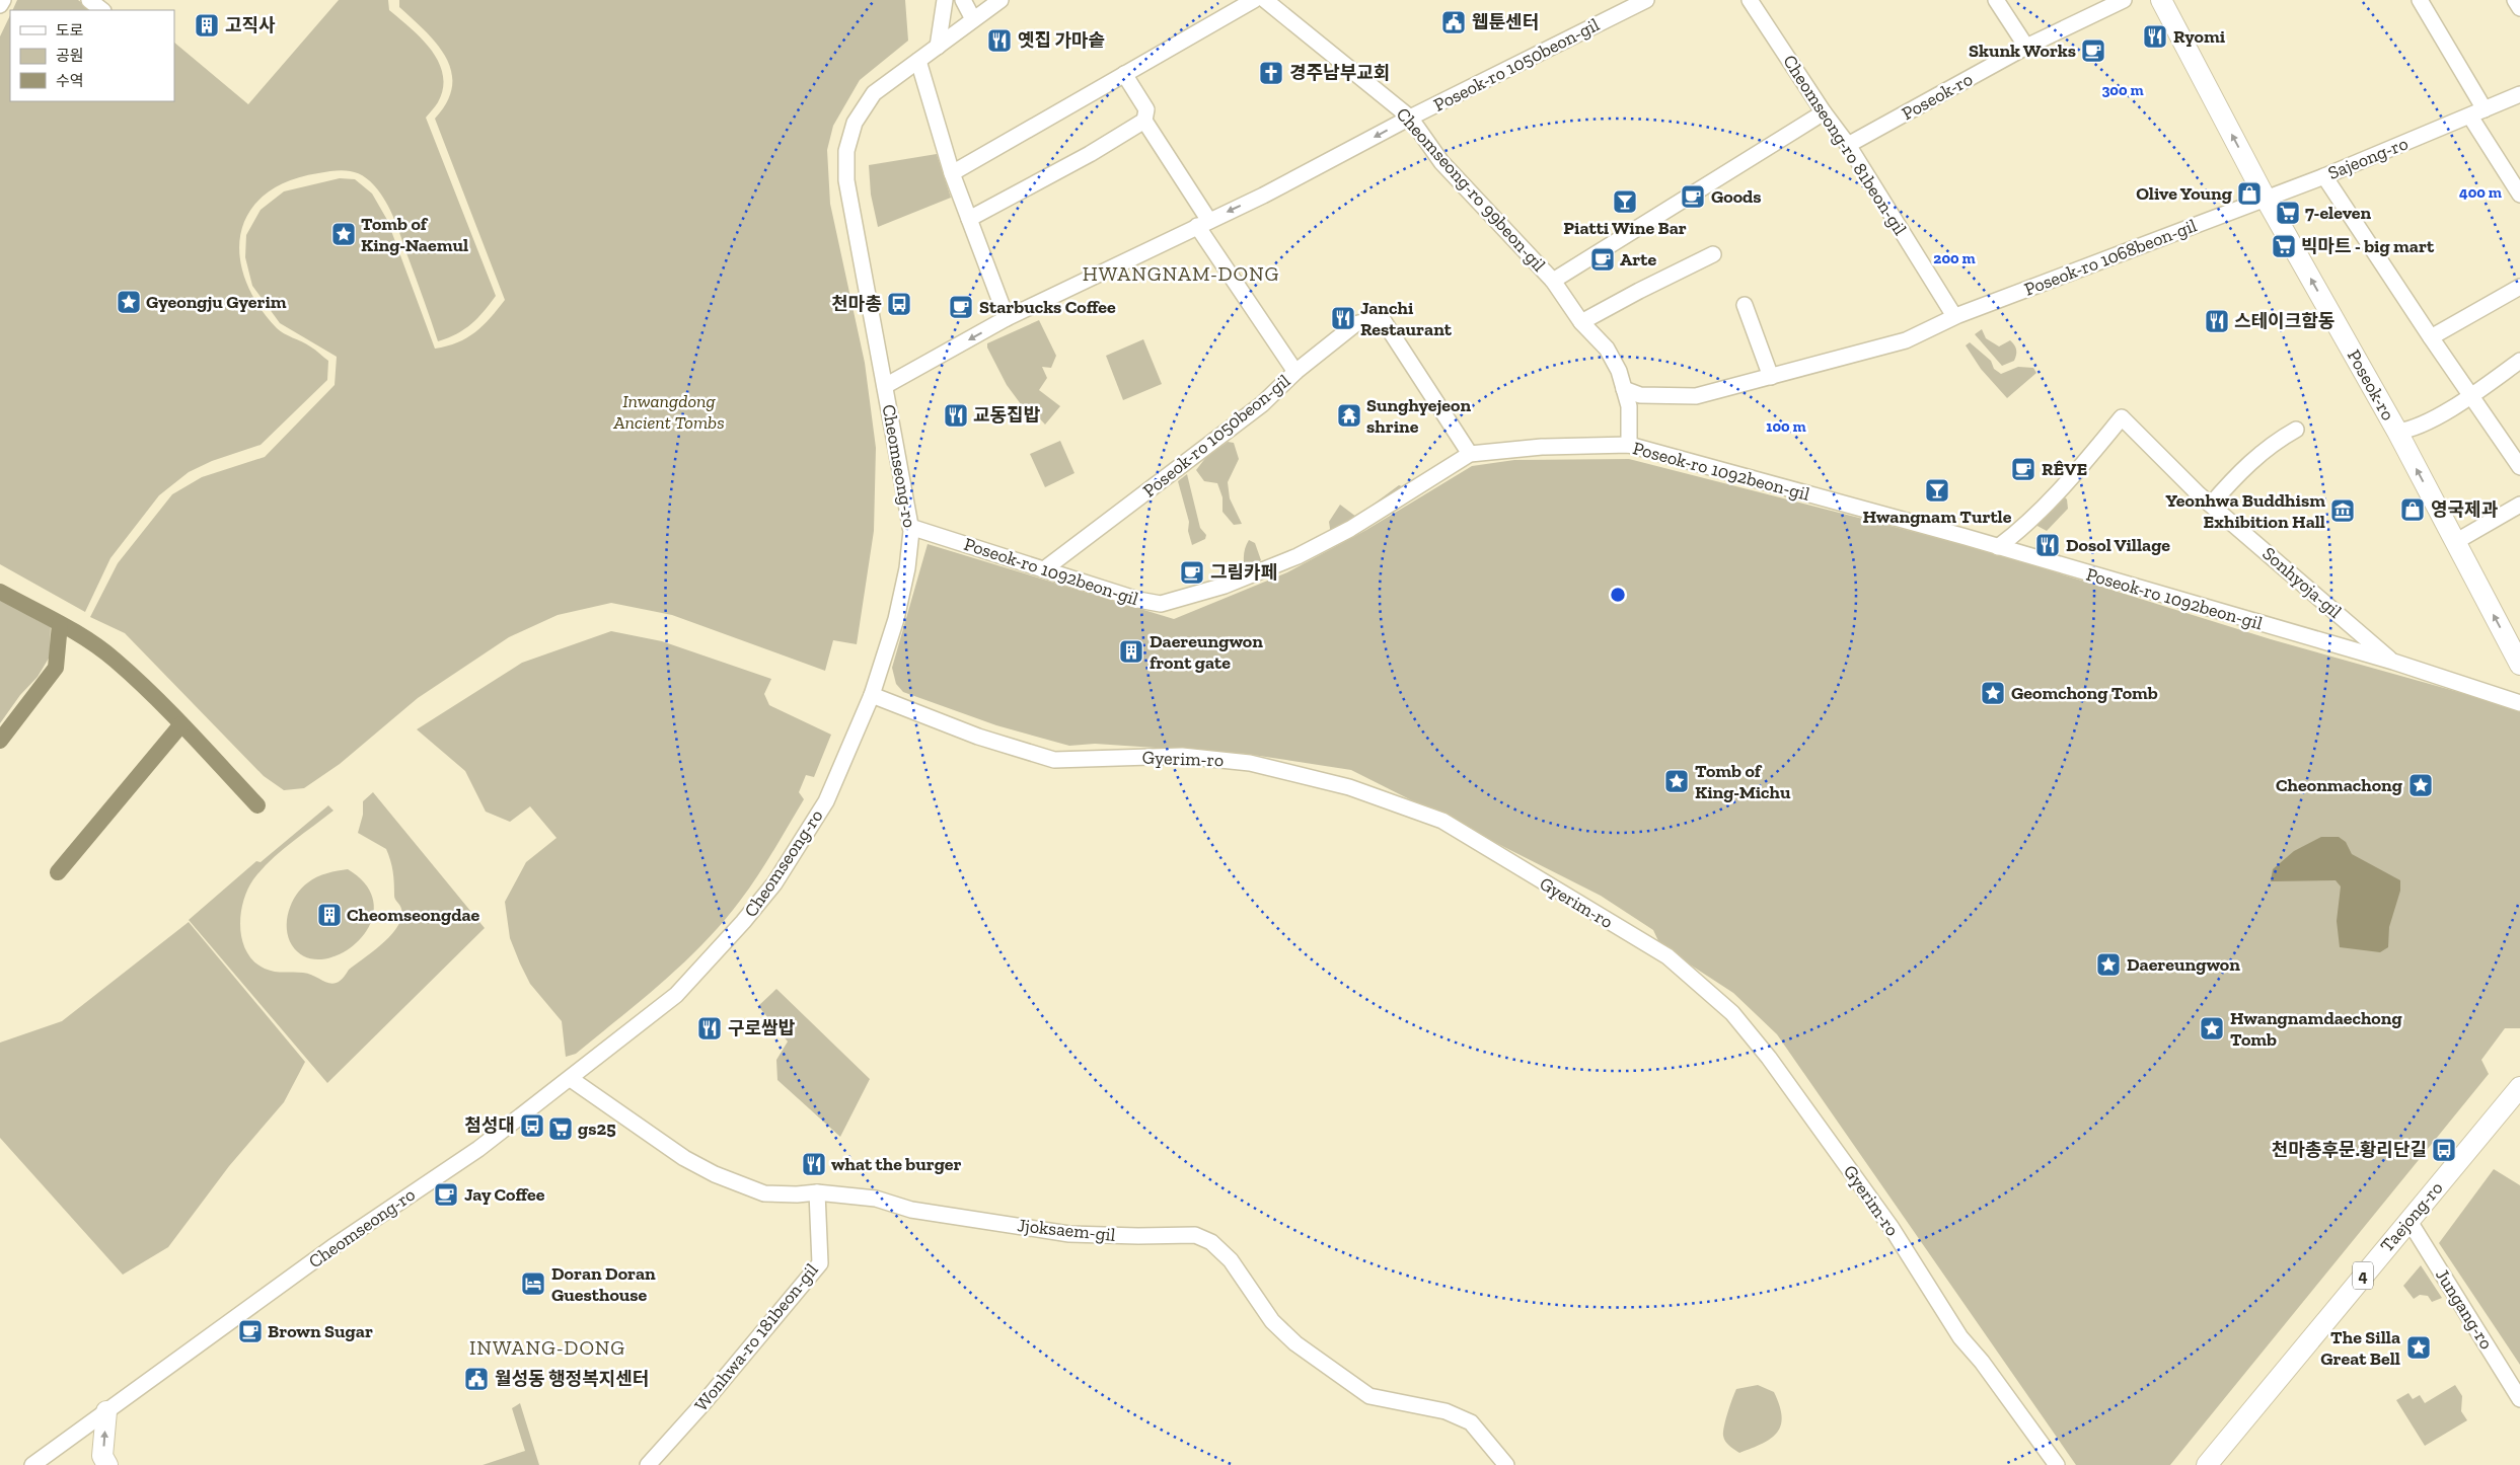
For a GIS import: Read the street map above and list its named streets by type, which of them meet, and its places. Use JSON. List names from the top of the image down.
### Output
{
  "streets": {
    "main road": ["Poseok-ro", "Taejong-ro", "4"],
    "street": [
      "Poseok-ro 1050beon-gil",
      "Cheomseong-ro 81beon-gil",
      "Sajeong-ro",
      "Cheomseong-ro 99beon-gil",
      "Poseok-ro 1068beon-gil",
      "Cheomseong-ro",
      "Poseok-ro 1092beon-gil",
      "Sonhyoja-gil",
      "Gyerim-ro",
      "Jjoksaem-gil",
      "Jungang-ro",
      "Wonhwa-ro 181beon-gil"
    ]
  },
  "crossings": [
    ["Poseok-ro 1050beon-gil", "Cheomseong-ro 99beon-gil"],
    ["Poseok-ro 1050beon-gil", "Cheomseong-ro"],
    ["Poseok-ro 1050beon-gil", "Poseok-ro 1092beon-gil"],
    ["Poseok-ro", "Cheomseong-ro 81beon-gil"],
    ["Poseok-ro", "Sajeong-ro"],
    ["Poseok-ro", "Poseok-ro 1068beon-gil"],
    ["Cheomseong-ro 81beon-gil", "Poseok-ro 1068beon-gil"],
    ["Sajeong-ro", "Poseok-ro 1068beon-gil"],
    ["Cheomseong-ro 99beon-gil", "Poseok-ro 1068beon-gil"],
    ["Cheomseong-ro 99beon-gil", "Poseok-ro 1092beon-gil"],
    ["Cheomseong-ro", "Poseok-ro 1092beon-gil"],
    ["Cheomseong-ro", "Gyerim-ro"],
    ["Cheomseong-ro", "Jjoksaem-gil"],
    ["Poseok-ro 1092beon-gil", "Sonhyoja-gil"],
    ["Taejong-ro", "Jungang-ro"],
    ["Jjoksaem-gil", "Wonhwa-ro 181beon-gil"]
  ],
  "districts": ["HWANGNAM-DONG", "INWANG-DONG"],
  "parks": ["Inwangdong Ancient Tombs"],
  "places": {
    "public building": ["웹툰센터", "월성동 행정복지센터"],
    "building": ["고직사", "Daereungwon front gate", "Cheomseongdae"],
    "restaurant": [
      "Ryomi",
      "옛집 가마솥",
      "Janchi Restaurant",
      "스테이크함동",
      "교동집밥",
      "Dosol Village",
      "구로쌈밥",
      "what the burger"
    ],
    "cafe": [
      "Skunk Works",
      "Goods",
      "Arte",
      "Starbucks Coffee",
      "RÊVE",
      "그림카페",
      "Jay Coffee",
      "Brown Sugar"
    ],
    "church": ["경주남부교회"],
    "shop": ["Olive Young", "영국제과"],
    "bar": ["Piatti Wine Bar", "Hwangnam Turtle"],
    "supermarket": ["7-eleven", "빅마트 - big mart", "gs25"],
    "place": [
      "Tomb of King-Naemul",
      "Gyeongju Gyerim",
      "Geomchong Tomb",
      "Tomb of King-Michu",
      "Cheonmachong",
      "Daereungwon",
      "Hwangnamdaechong Tomb",
      "The Silla Great Bell"
    ],
    "bus stop": ["천마총", "첨성대", "천마총후문.황리단길"],
    "temple": ["Sunghyejeon shrine"],
    "museum": ["Yeonhwa Buddhism Exhibition Hall"],
    "hotel": ["Doran Doran Guesthouse"]
  },
  "legend": ["도로", "공원", "수역"],
  "rings": [
    "300 m",
    "400 m",
    "200 m",
    "100 m"
  ]
}
